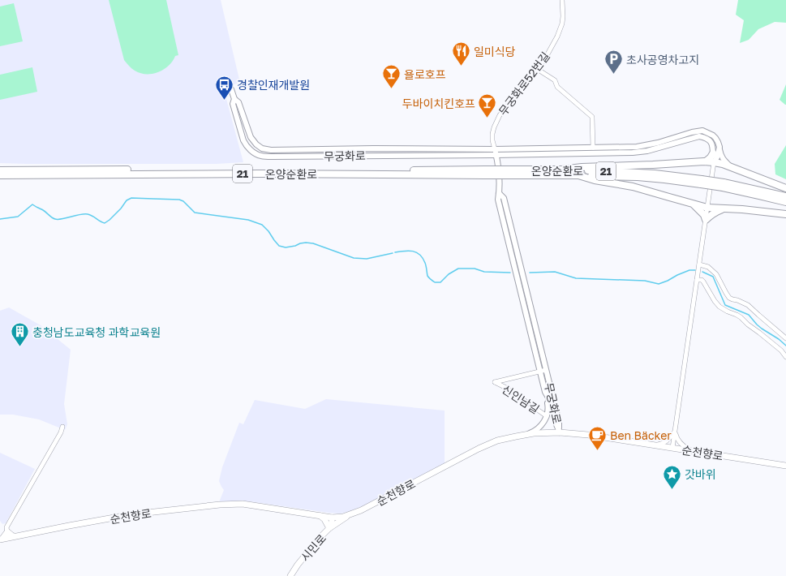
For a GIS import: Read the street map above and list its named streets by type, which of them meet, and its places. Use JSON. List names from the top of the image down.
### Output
{
  "streets": {
    "highway": ["온양순환로", "21"],
    "main road": ["순천향로", "시민로"],
    "street": ["무궁화로52번길", "무궁화로", "신인남길"]
  },
  "crossings": [
    ["무궁화로52번길", "무궁화로"],
    ["무궁화로", "신인남길"],
    ["무궁화로", "순천향로"],
    ["온양순환로", "21"],
    ["순천향로", "시민로"]
  ],
  "places": {
    "restaurant": ["일미식당"],
    "parking": ["초사공영차고지"],
    "bar": ["욜로호프", "두바이치킨호프"],
    "bus stop": ["경찰인재개발원"],
    "building": ["충청남도교육청 과학교육원"],
    "cafe": ["Ben Bäcker"],
    "place": ["갓바위"]
  }
}
